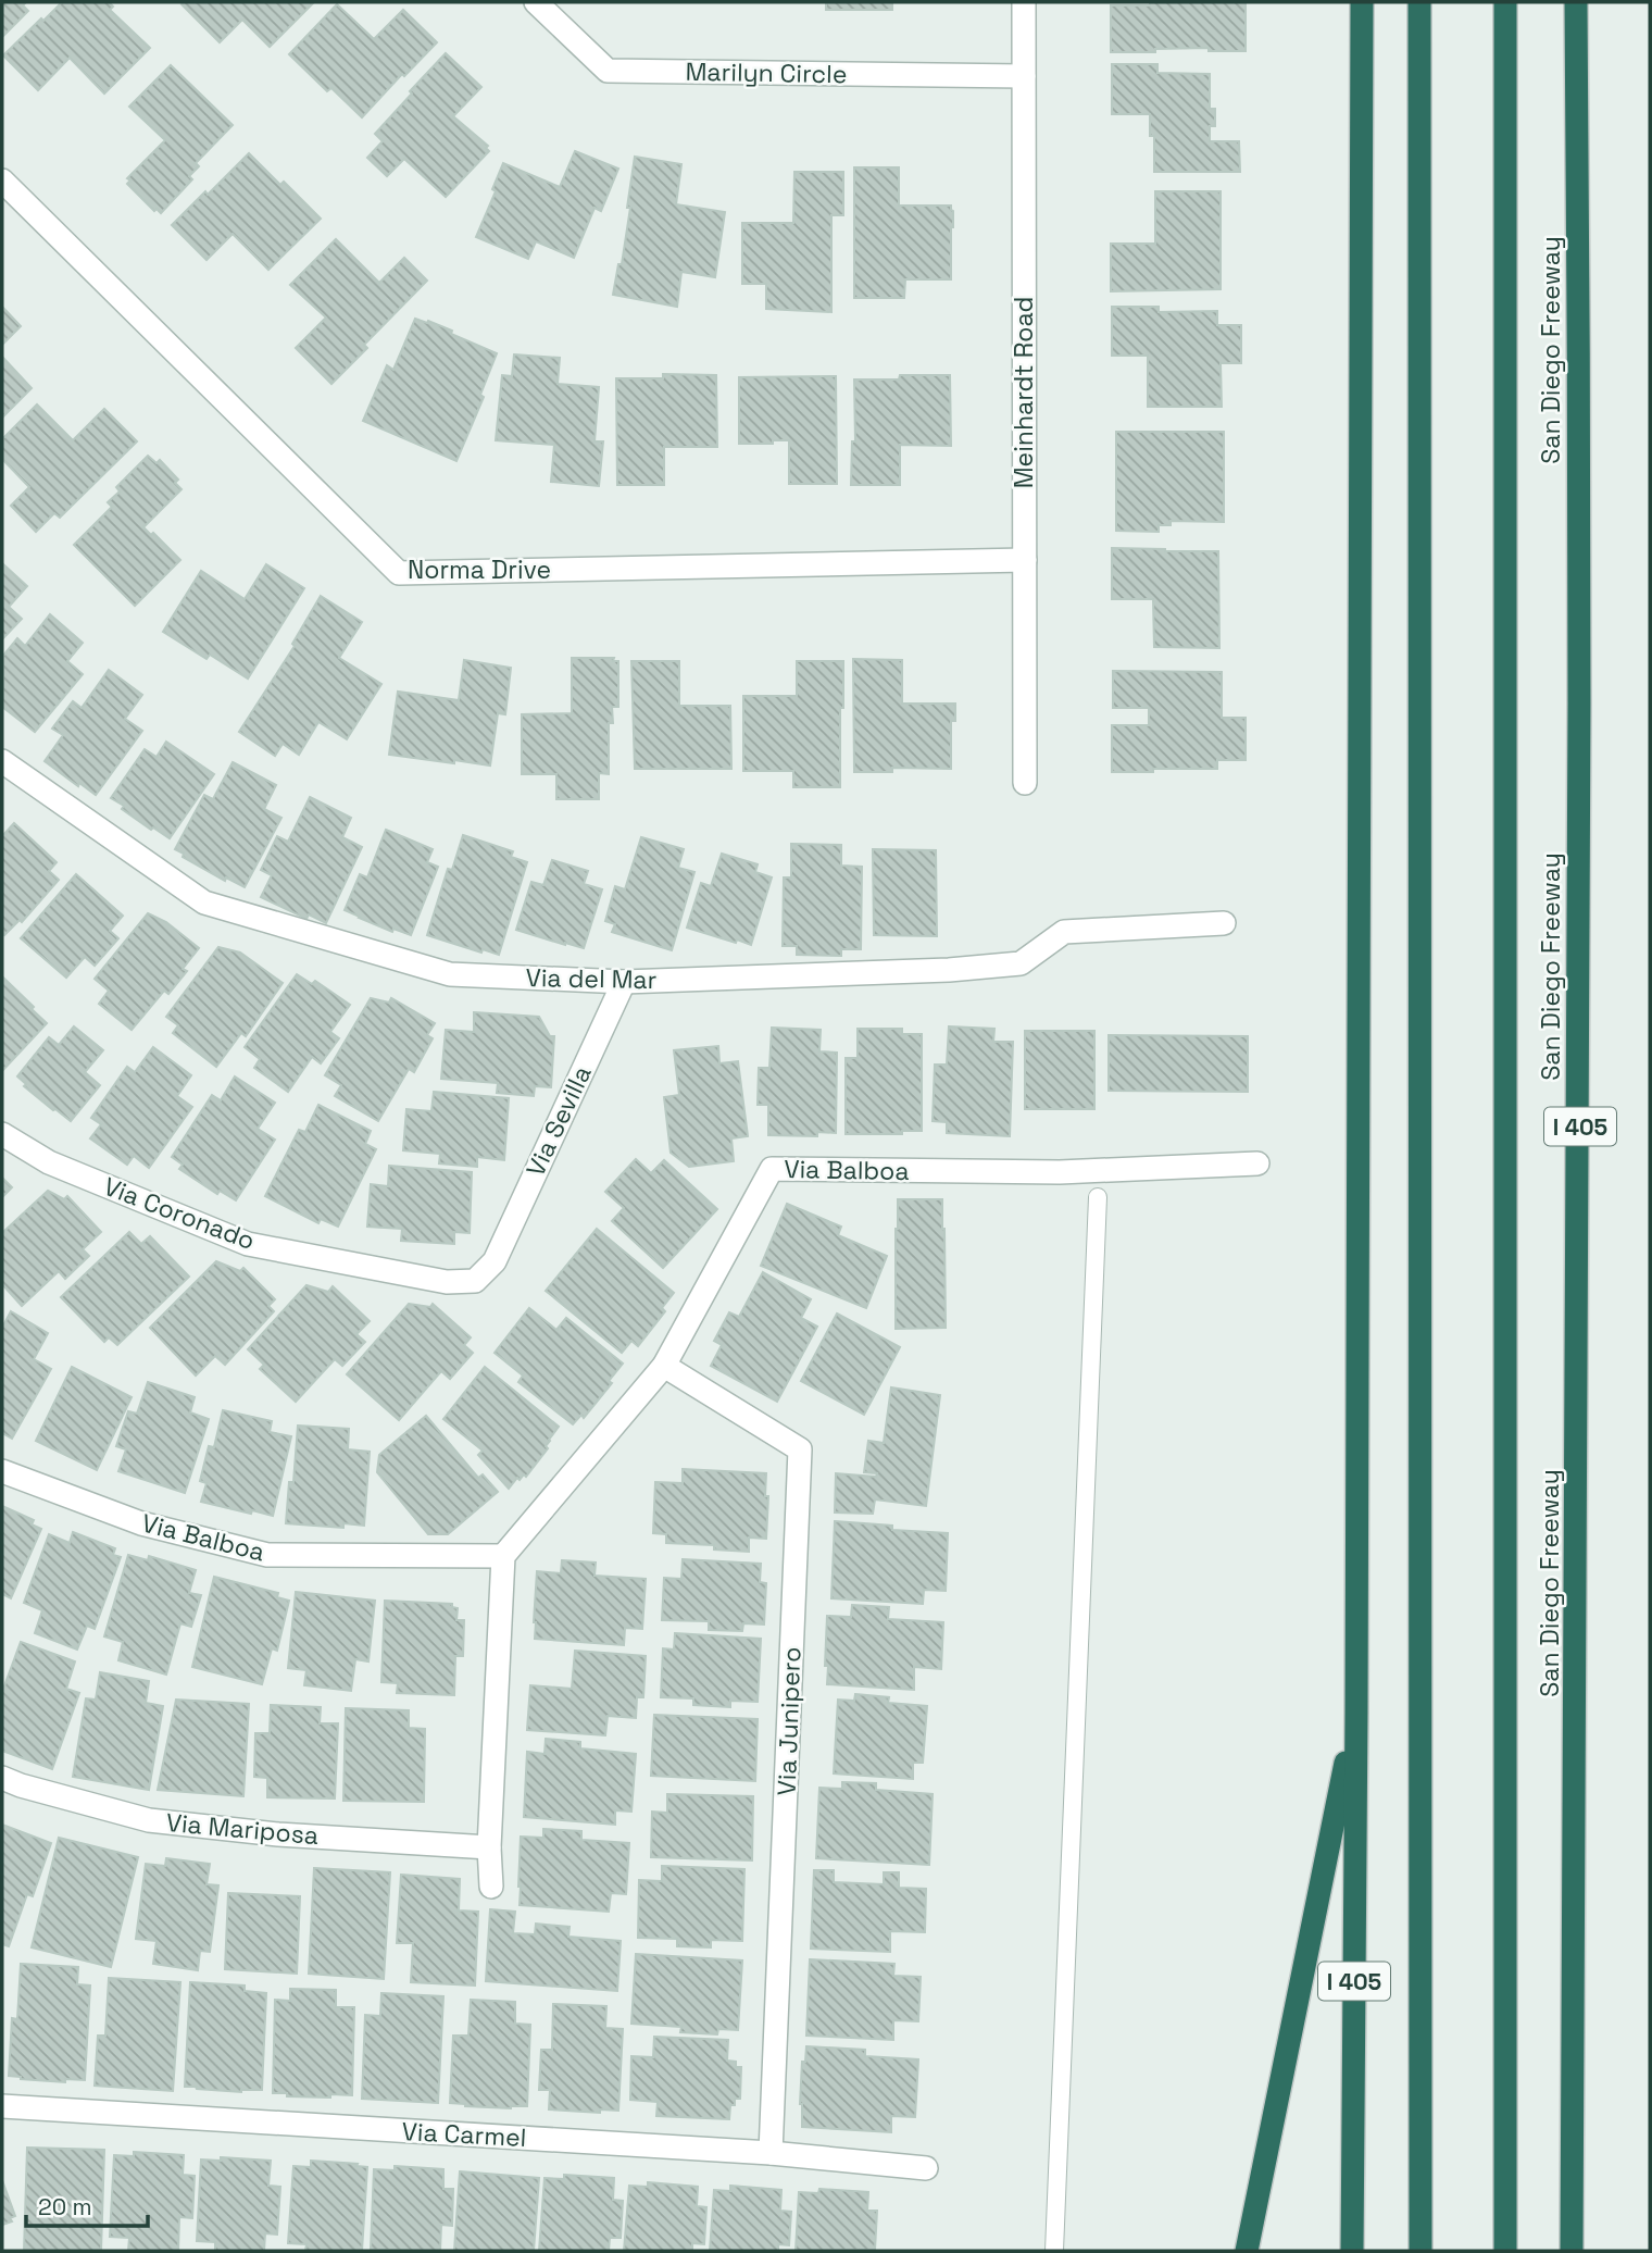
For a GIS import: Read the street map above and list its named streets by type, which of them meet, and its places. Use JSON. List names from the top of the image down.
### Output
{
  "streets": {
    "highway": ["San Diego Freeway", "I 405"],
    "street": [
      "Marilyn Circle",
      "Meinhardt Road",
      "Norma Drive",
      "Via del Mar",
      "Via Sevilla",
      "Via Balboa",
      "Via Coronado",
      "Via Junipero",
      "Via Mariposa",
      "Via Carmel"
    ]
  },
  "crossings": [
    ["Marilyn Circle", "Meinhardt Road"],
    ["Meinhardt Road", "Norma Drive"],
    ["Via del Mar", "Via Sevilla"],
    ["Via Sevilla", "Via Coronado"],
    ["Via Balboa", "Via Junipero"],
    ["Via Junipero", "Via Carmel"]
  ],
  "scale_bar": "20 m"
}
